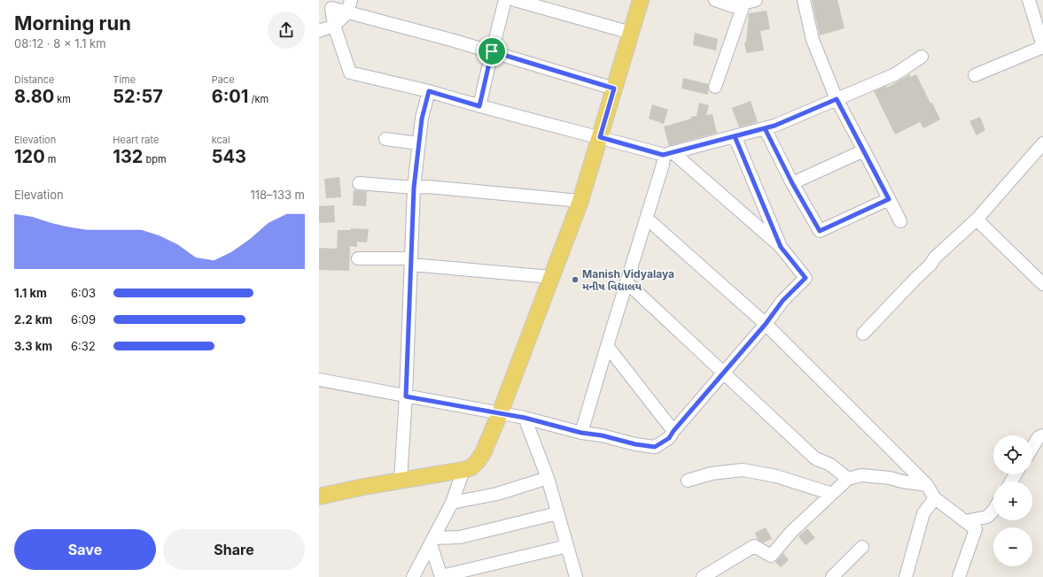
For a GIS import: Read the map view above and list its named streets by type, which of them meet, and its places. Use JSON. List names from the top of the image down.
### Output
{
  "places": ["Manish Vidyalaya મનીષ વિદ્યાલય"],
  "page": {
    "heading": ["Morning run", "08:12 · 8 × 1.1 km"],
    "stats": [
      ["Distance", "8.80 km"],
      ["Time", "52:57"],
      ["Pace", "6:01 /km"],
      ["Elevation", "120 m"],
      ["Heart rate", "132 bpm"],
      ["kcal", "543"]
    ],
    "chart": ["Elevation", "118–133 m"],
    "list": [
      {
        "name": "1.1 km",
        "note": "6:03"
      },
      {
        "name": "2.2 km",
        "note": "6:09"
      },
      {
        "name": "3.3 km",
        "note": "6:32"
      }
    ],
    "map_buttons": ["+", "−"],
    "buttons": ["Save", "Share"]
  }
}
